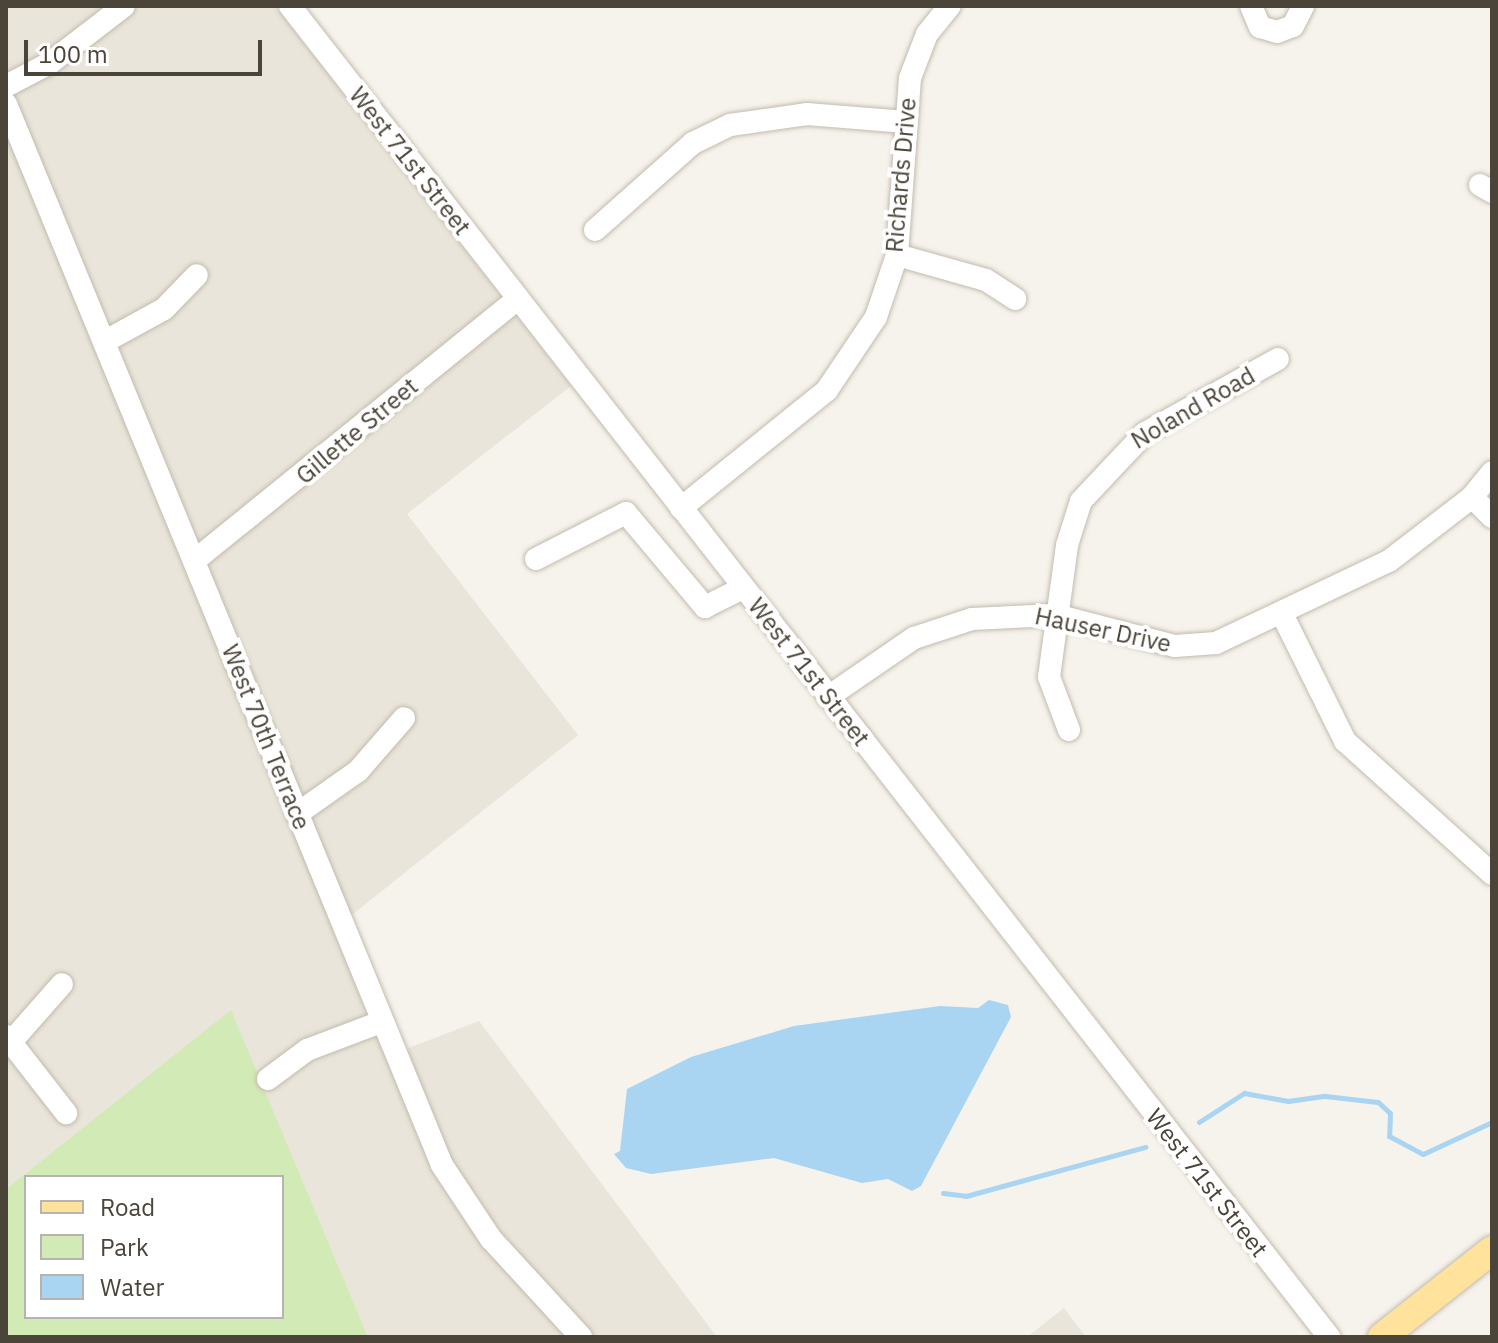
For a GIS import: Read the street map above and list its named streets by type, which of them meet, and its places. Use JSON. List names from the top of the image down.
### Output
{
  "streets": {
    "street": [
      "West 71st Street",
      "Richards Drive",
      "Noland Road",
      "Gillette Street",
      "Hauser Drive",
      "West 70th Terrace"
    ]
  },
  "crossings": [
    ["West 71st Street", "Richards Drive"],
    ["West 71st Street", "Gillette Street"],
    ["West 71st Street", "Hauser Drive"],
    ["Noland Road", "Hauser Drive"],
    ["Gillette Street", "West 70th Terrace"]
  ],
  "legend": ["Road", "Park", "Water"],
  "scale_bar": "100 m"
}
